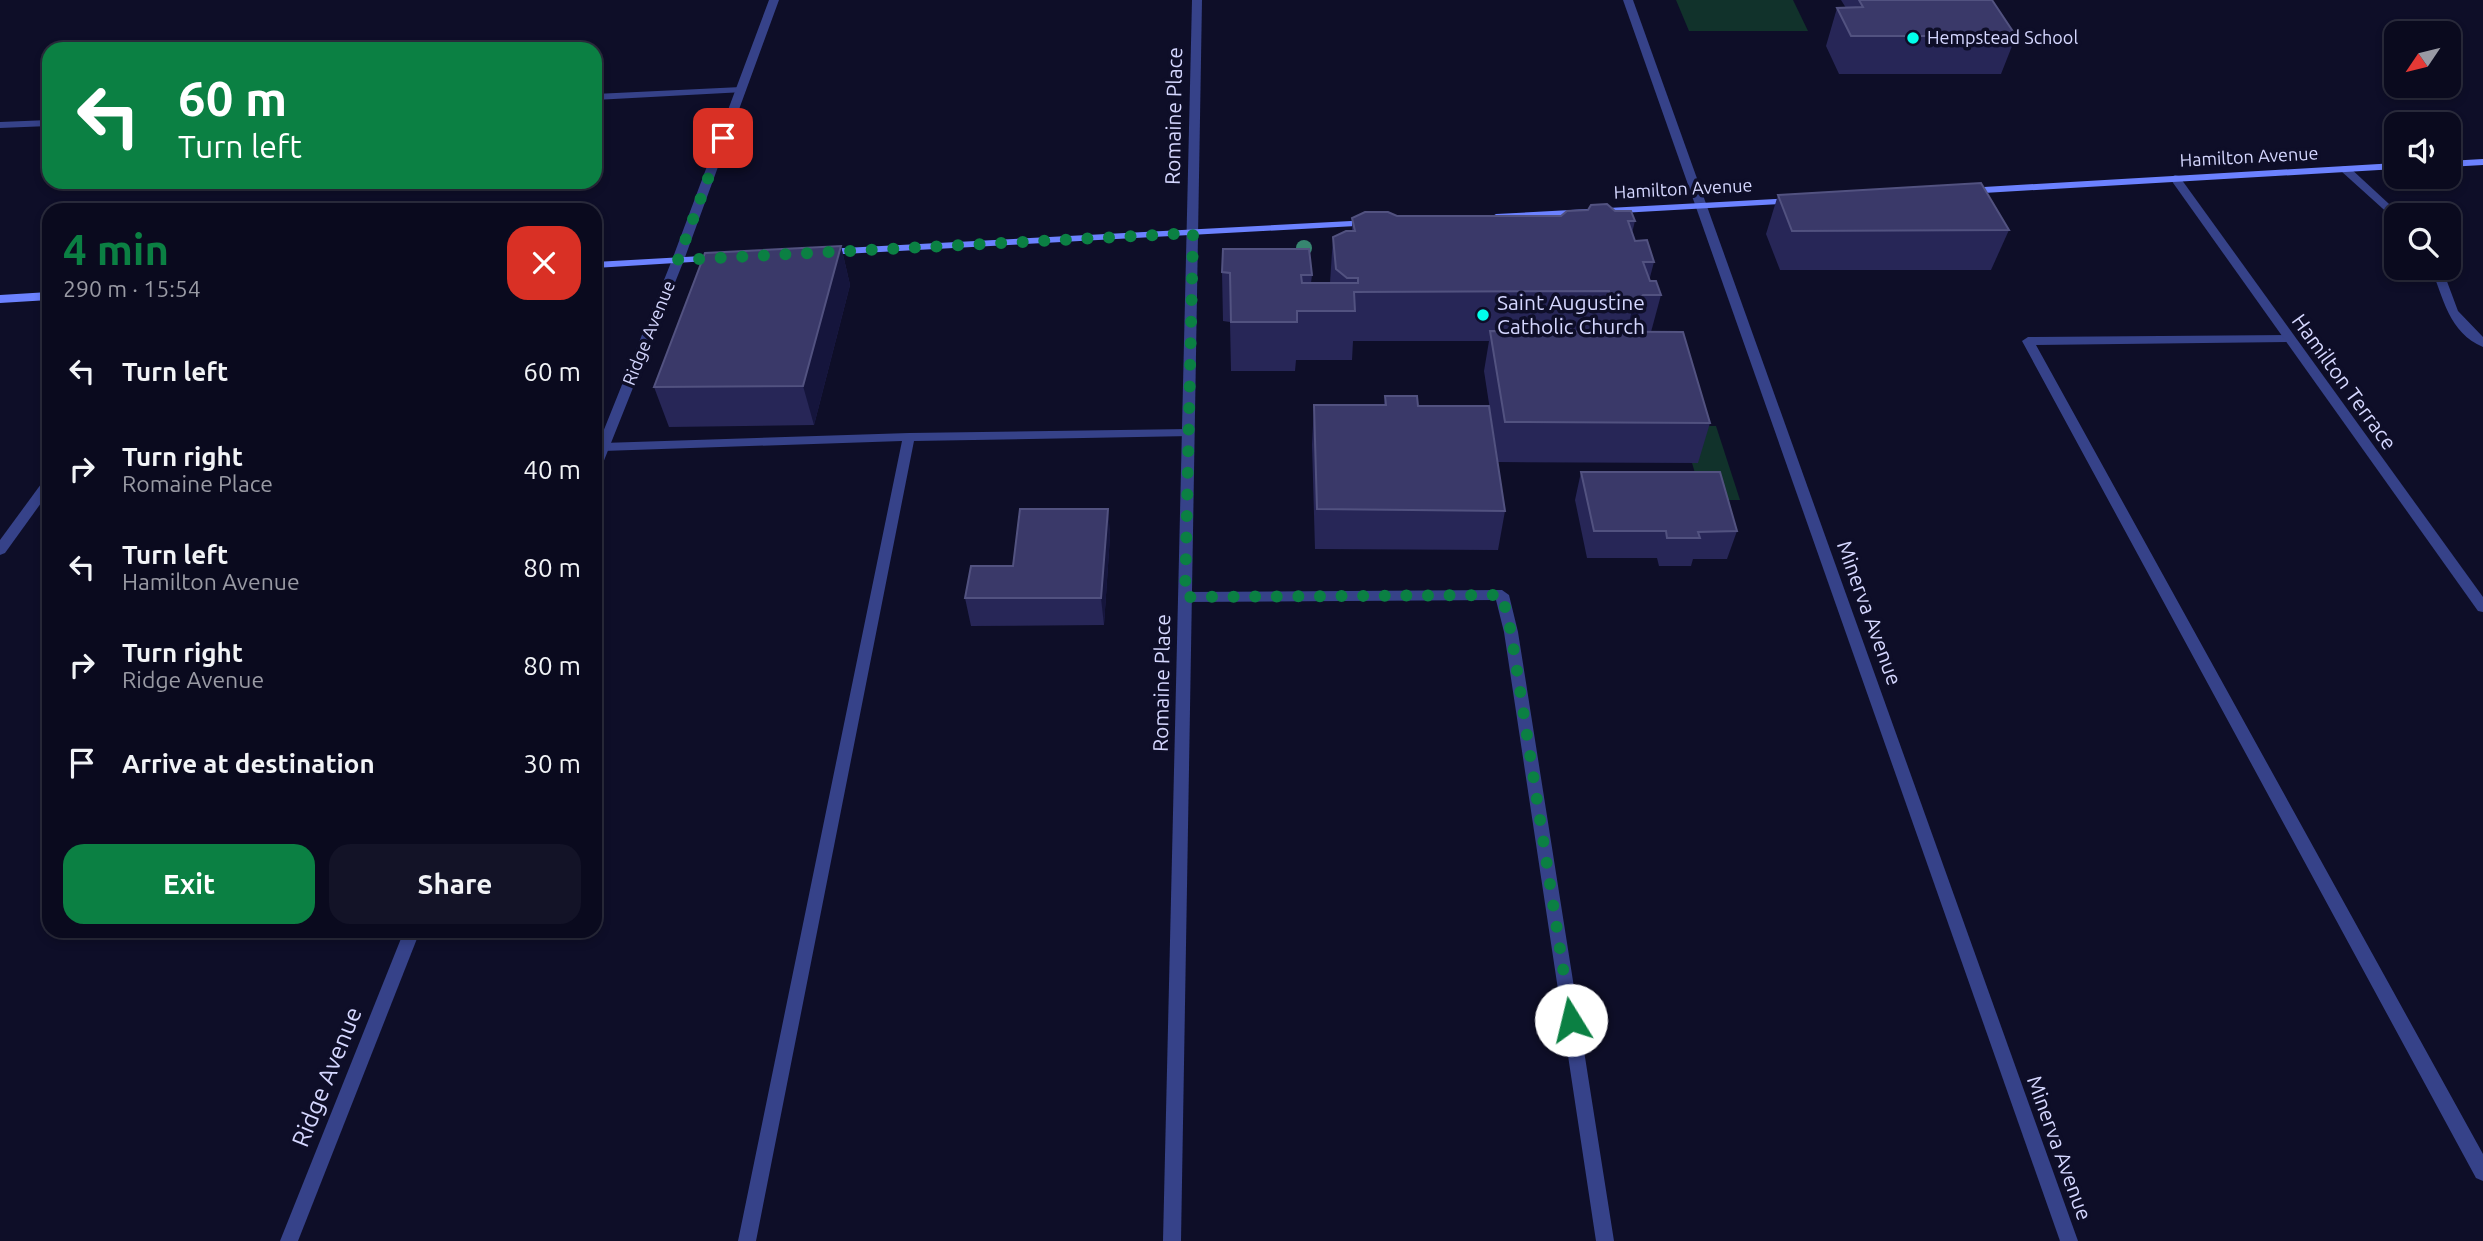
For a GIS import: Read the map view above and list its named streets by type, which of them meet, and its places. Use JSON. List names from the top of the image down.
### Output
{
  "streets": {
    "street": [
      "Romaine Place",
      "Hamilton Avenue",
      "Ridge Avenue",
      "Hamilton Terrace",
      "Minerva Avenue"
    ]
  },
  "crossings": [
    ["Hamilton Avenue", "Hamilton Terrace"],
    ["Hamilton Avenue", "Minerva Avenue"]
  ],
  "places": ["Hempstead School", "Saint Augustine Catholic Church"],
  "north": "bottom left",
  "page": {
    "turn": ["60 m", "Turn left"],
    "heading": ["4 min", "290 m · 15:54"],
    "list": [
      {
        "name": "Turn left",
        "value": "60 m"
      },
      {
        "name": "Turn right",
        "note": "Romaine Place",
        "value": "40 m"
      },
      {
        "name": "Turn left",
        "note": "Hamilton Avenue",
        "value": "80 m"
      },
      {
        "name": "Turn right",
        "note": "Ridge Avenue",
        "value": "80 m"
      },
      {
        "name": "Arrive at destination",
        "value": "30 m"
      }
    ],
    "buttons": ["Exit", "Share"]
  }
}
